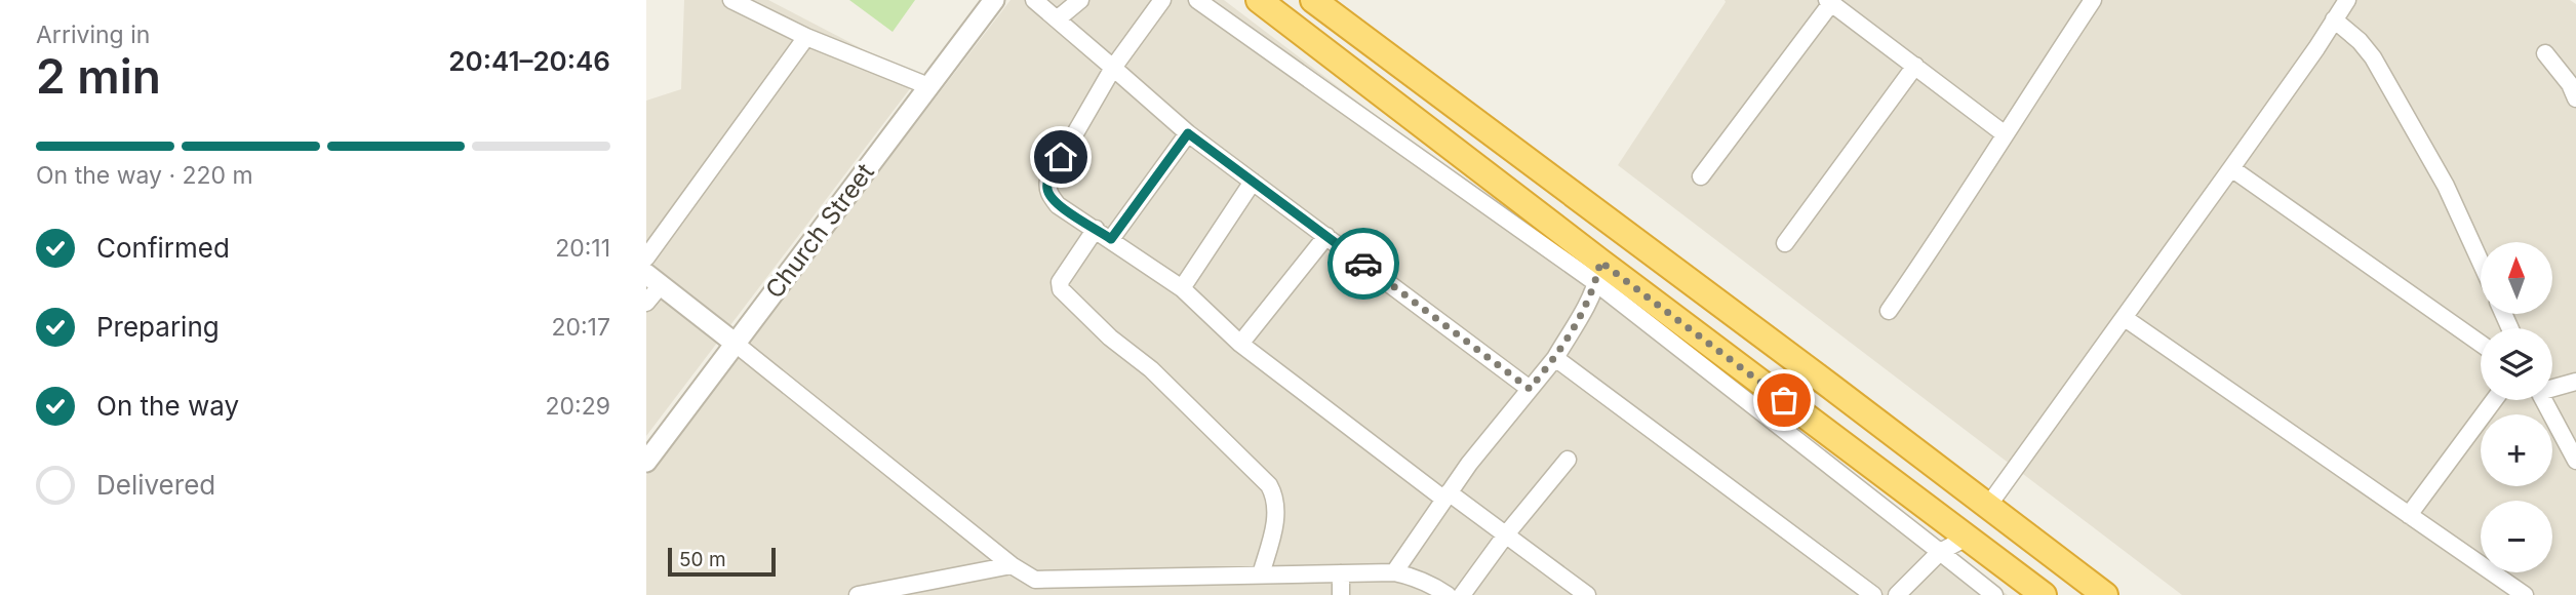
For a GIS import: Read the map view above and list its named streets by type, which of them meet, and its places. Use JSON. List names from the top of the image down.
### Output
{
  "streets": {
    "street": ["Church Street"]
  },
  "scale_bar": "50 m",
  "north": "top",
  "page": {
    "heading": ["2 min", "Arriving in", "20:41–20:46"],
    "bar": "On the way · 220 m",
    "list": [
      ["Confirmed", "20:11"],
      ["Preparing", "20:17"],
      ["On the way", "20:29"],
      "Delivered"
    ],
    "map_buttons": ["+", "−"],
    "scale": "50 m"
  }
}
